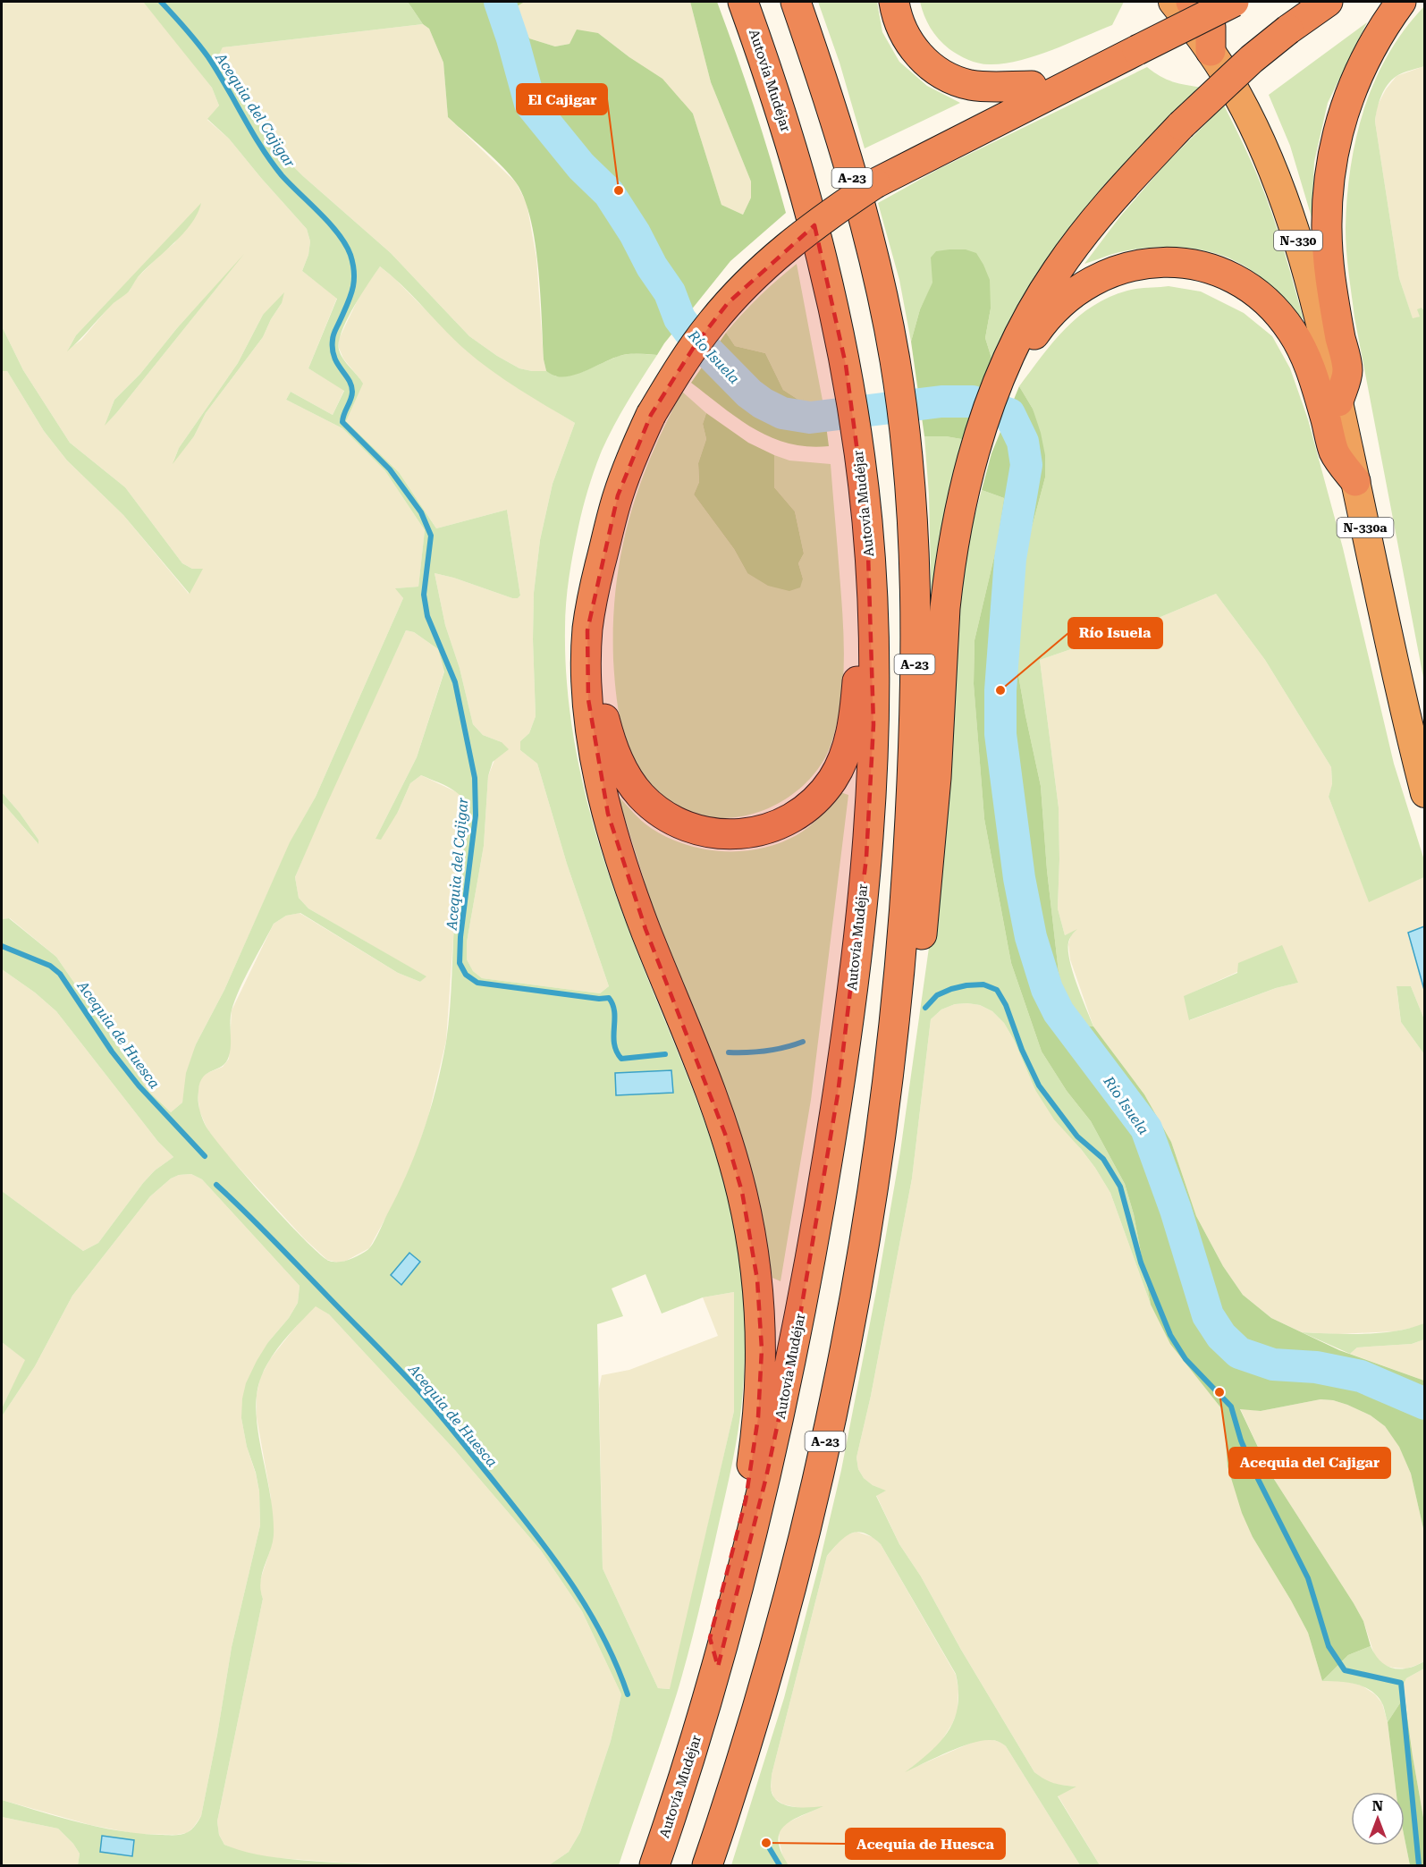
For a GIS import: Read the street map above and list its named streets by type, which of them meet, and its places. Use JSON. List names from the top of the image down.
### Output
{
  "streets": {
    "highway": [
      "Autovía Mudéjar",
      "A-23",
      "N-330",
      "N-330a"
    ]
  },
  "crossings": [
    ["N-330", "N-330a"]
  ],
  "water": ["Acequia del Cajigar", "Río Isuela", "Acequia de Huesca"],
  "places": [
    "El Cajigar",
    "Río Isuela",
    "Acequia del Cajigar",
    "Acequia de Huesca"
  ],
  "north": "top"
}
